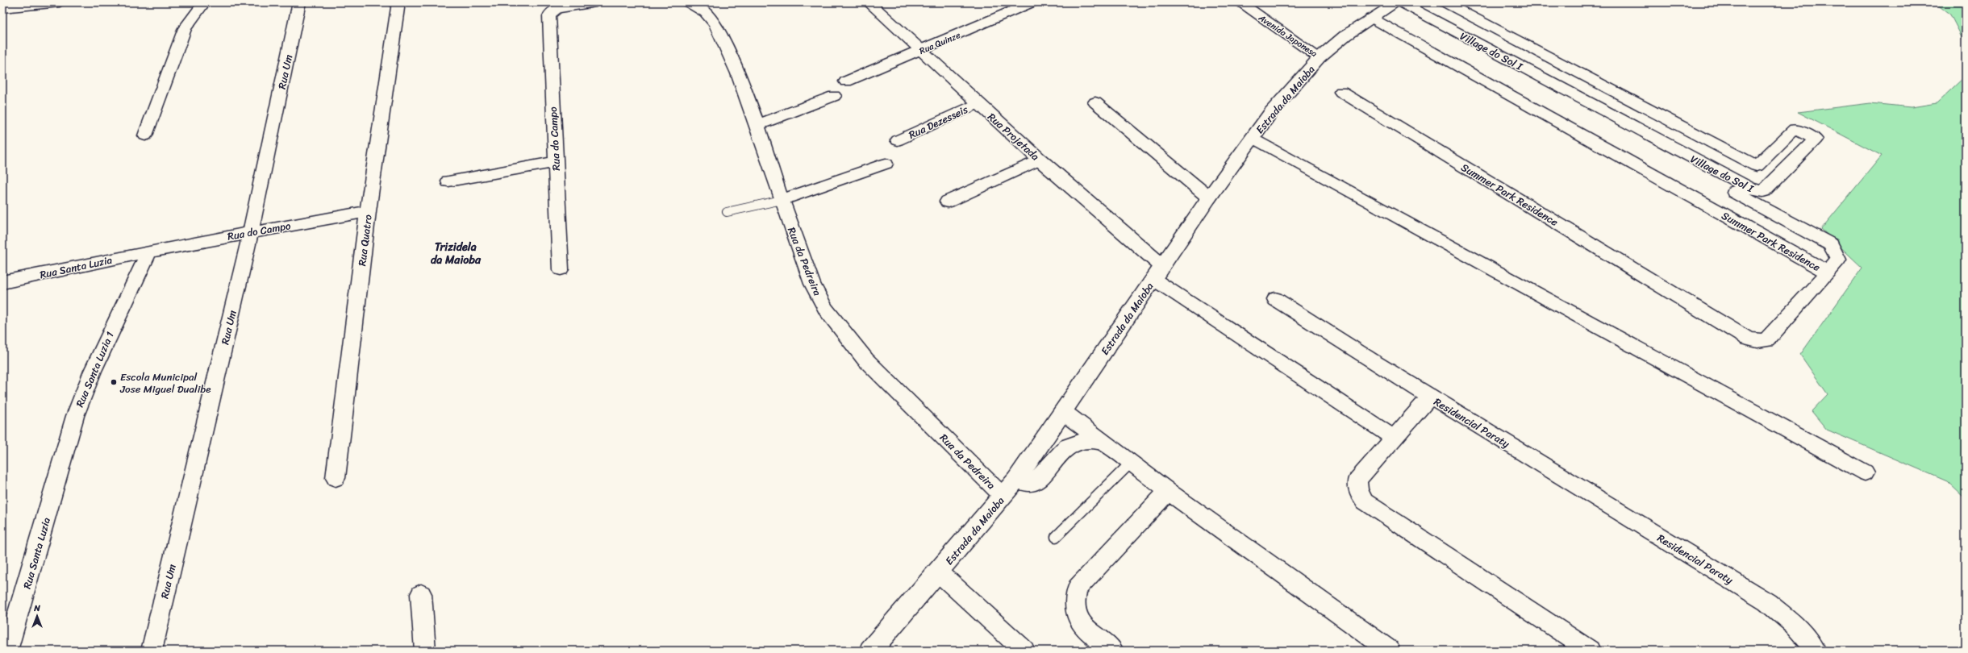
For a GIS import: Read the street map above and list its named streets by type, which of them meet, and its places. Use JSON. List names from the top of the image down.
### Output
{
  "streets": {
    "main road": ["Estrada da Maioba", "Rua Projetada"],
    "street": [
      "Avenida Japonesa",
      "Rua Quinze",
      "Village do Sol I",
      "Rua Um",
      "Rua Dezesseis",
      "Rua do Campo",
      "Summer Park Residence",
      "Rua Quatro",
      "Rua da Pedreira",
      "Rua Santa Luzia",
      "Rua Santa Luzia 1",
      "Residencial Paraty"
    ]
  },
  "crossings": [
    ["Avenida Japonesa", "Estrada da Maioba"],
    ["Rua Quinze", "Rua Projetada"],
    ["Village do Sol I", "Estrada da Maioba"],
    ["Rua Um", "Rua do Campo"],
    ["Estrada da Maioba", "Rua Projetada"],
    ["Estrada da Maioba", "Summer Park Residence"],
    ["Estrada da Maioba", "Rua da Pedreira"],
    ["Rua Dezesseis", "Rua Projetada"],
    ["Rua do Campo", "Rua Quatro"],
    ["Rua do Campo", "Rua Santa Luzia"],
    ["Rua do Campo", "Rua Santa Luzia 1"],
    ["Rua Santa Luzia", "Rua Santa Luzia 1"]
  ],
  "districts": ["Trizidela da Maioba"],
  "places": ["Escola Municipal Jose Miguel Dualibe"],
  "north": "top"
}
